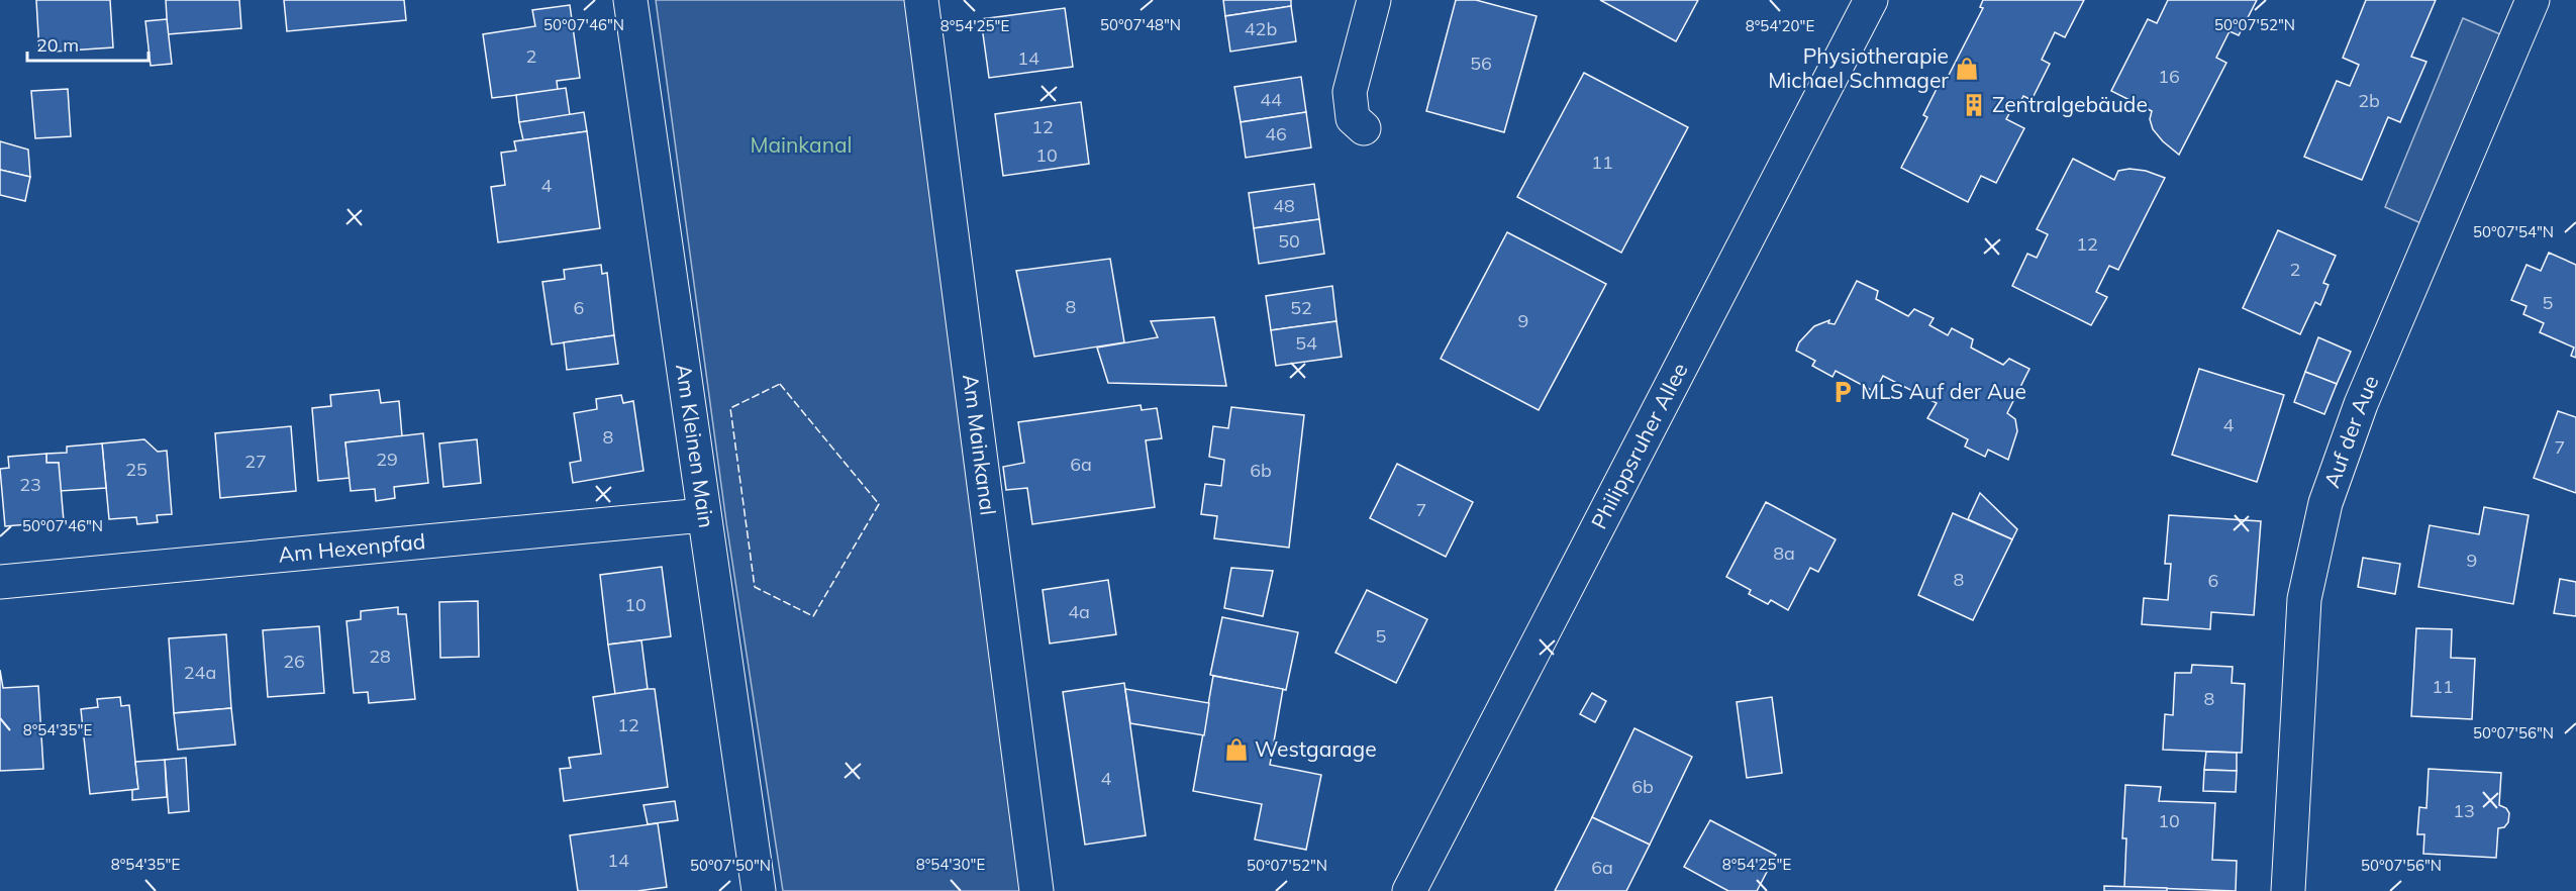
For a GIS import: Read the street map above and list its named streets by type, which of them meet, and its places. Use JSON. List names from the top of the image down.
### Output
{
  "streets": {
    "street": [
      "Auf der Aue",
      "Am Kleinen Main",
      "Am Mainkanal",
      "Philippsruher Allee",
      "Am Hexenpfad"
    ]
  },
  "crossings": [
    ["Am Kleinen Main", "Am Hexenpfad"]
  ],
  "parks": ["Mainkanal"],
  "places": {
    "shop": ["Physiotherapie Michael Schmager", "Westgarage"],
    "building": ["Zentralgebäude"],
    "parking": ["MLS Auf der Aue"]
  },
  "house_numbers": [
    "42b",
    "2",
    "14",
    "56",
    "16",
    "44",
    "2b",
    "12",
    "46",
    "10",
    "11",
    "4",
    "48",
    "50",
    "12",
    "2",
    "5",
    "8",
    "6",
    "52",
    "9",
    "54",
    "4",
    "8",
    "7",
    "29",
    "27",
    "6a",
    "25",
    "6b",
    "23",
    "7",
    "8a",
    "9",
    "8",
    "6",
    "10",
    "4a",
    "5",
    "28",
    "26",
    "24a",
    "11",
    "8",
    "12",
    "4",
    "6b",
    "13",
    "10",
    "14",
    "6a"
  ],
  "scale_bar": "20 m",
  "coordinates": [
    "50°07'46\"N",
    "50°07'48\"N",
    "50°07'52\"N",
    "8°54'25\"E",
    "8°54'20\"E",
    "50°07'54\"N",
    "8°54'35\"E",
    "50°07'56\"N",
    "8°54'30\"E",
    "50°07'50\"N"
  ]
}
